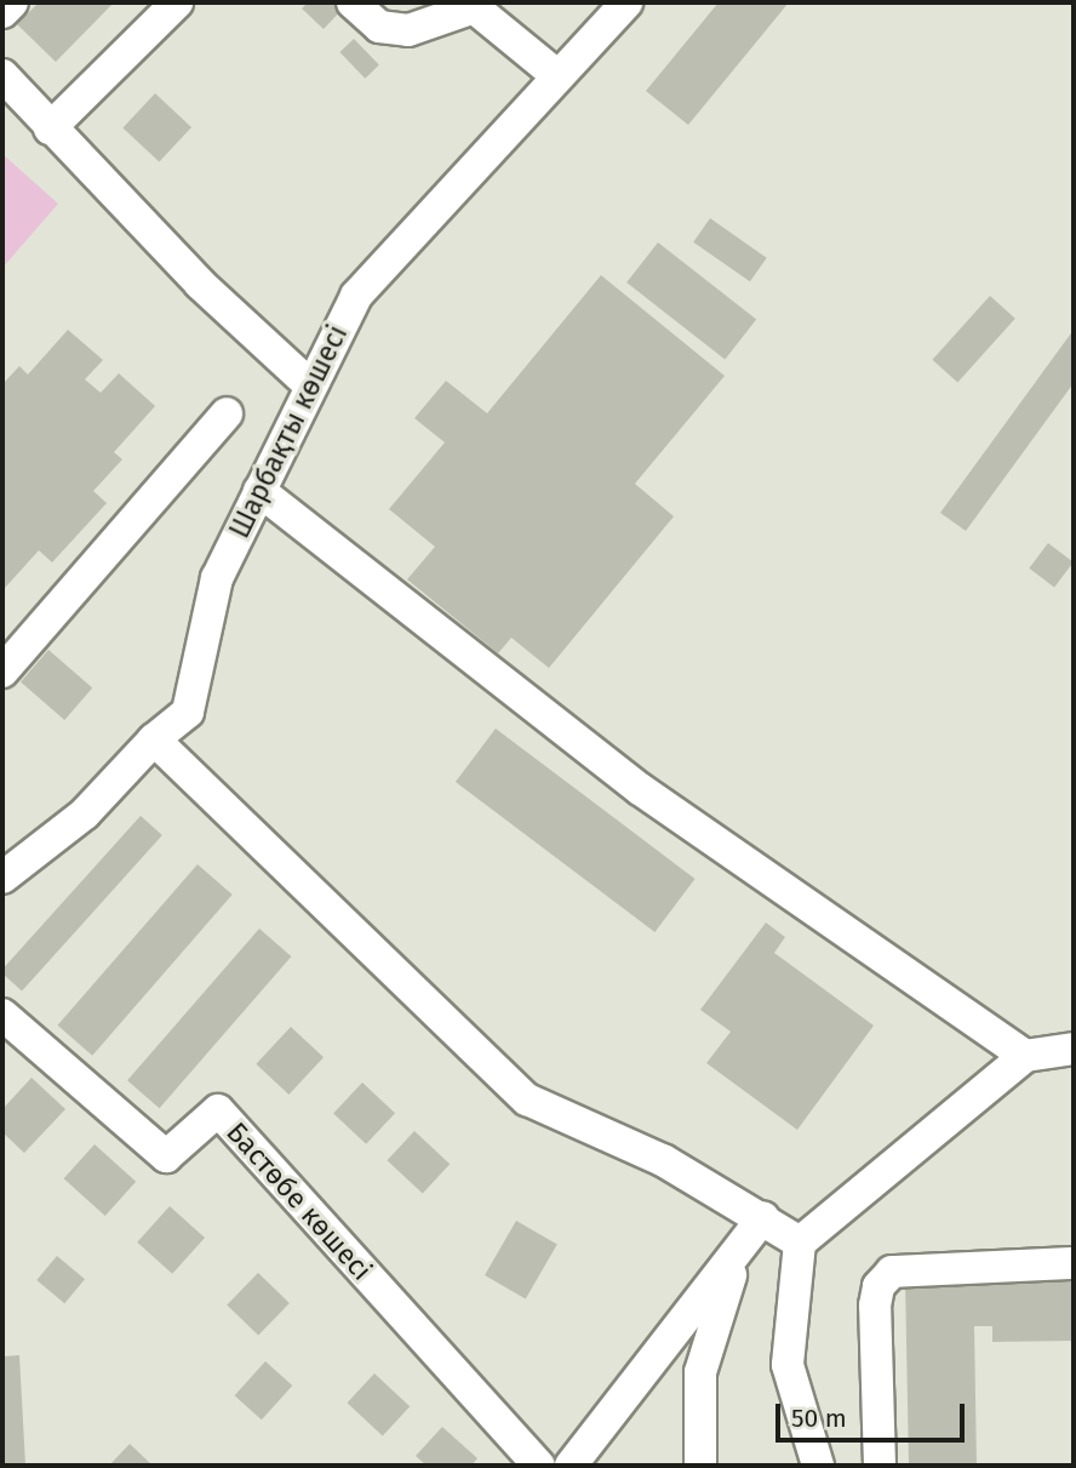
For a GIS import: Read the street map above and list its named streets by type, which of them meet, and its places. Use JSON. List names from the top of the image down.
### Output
{
  "streets": {
    "street": ["Шарбақты көшесі", "Бастөбе көшесі"]
  },
  "scale_bar": "50 m"
}
